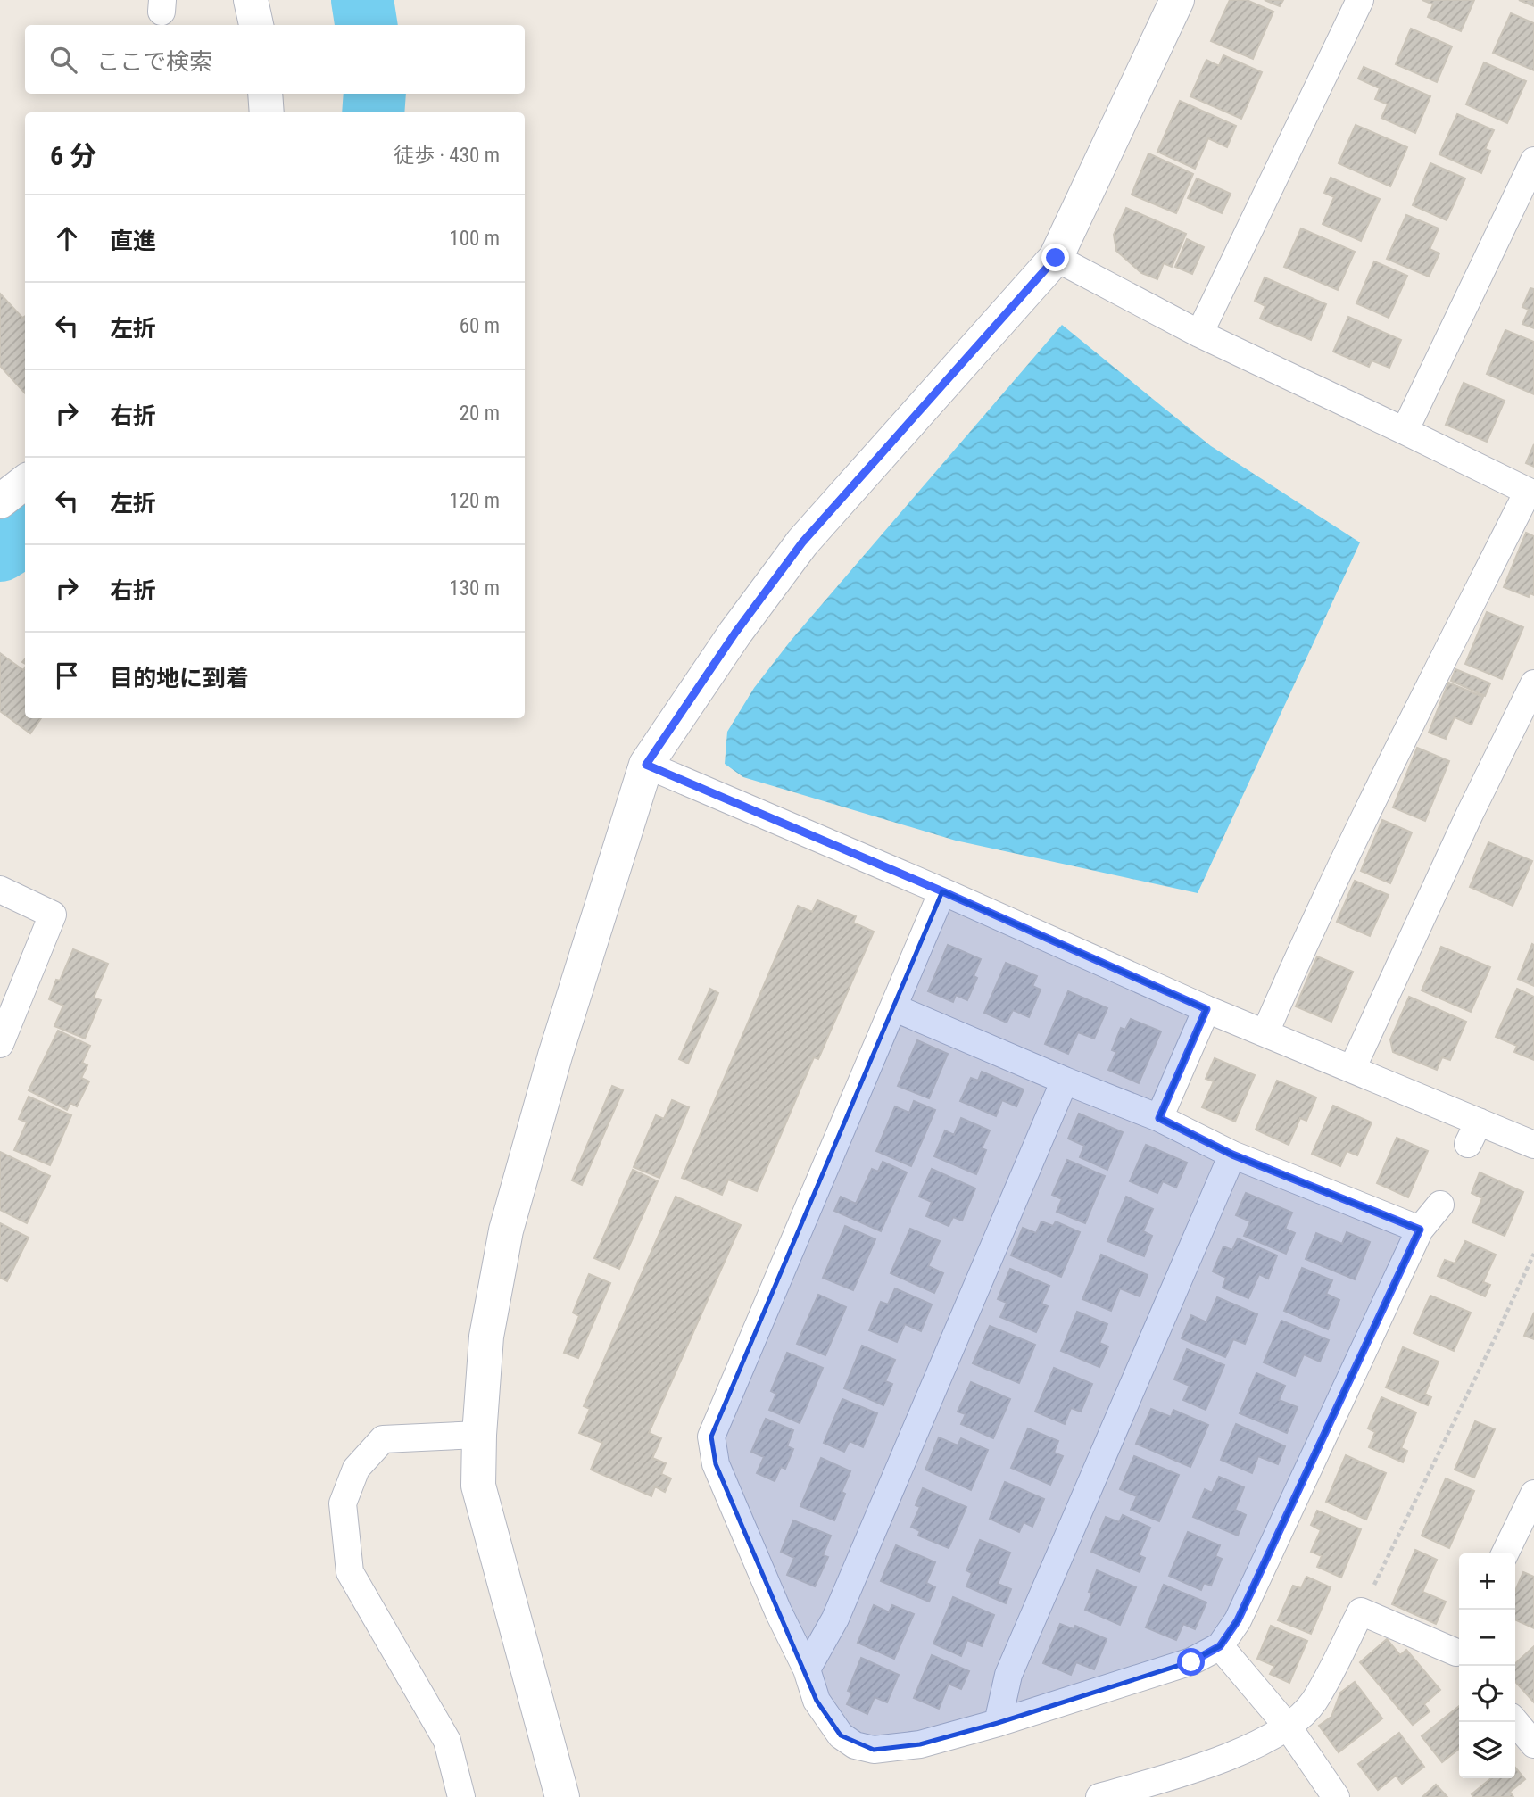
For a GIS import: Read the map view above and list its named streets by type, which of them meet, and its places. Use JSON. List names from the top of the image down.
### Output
{
  "page": {
    "search": "ここで検索",
    "heading": ["6 分", "徒歩 · 430 m"],
    "list": [
      ["直進", "100 m"],
      ["左折", "60 m"],
      ["右折", "20 m"],
      ["左折", "120 m"],
      ["右折", "130 m"],
      "目的地に到着"
    ],
    "map_buttons": ["+", "−"]
  }
}
